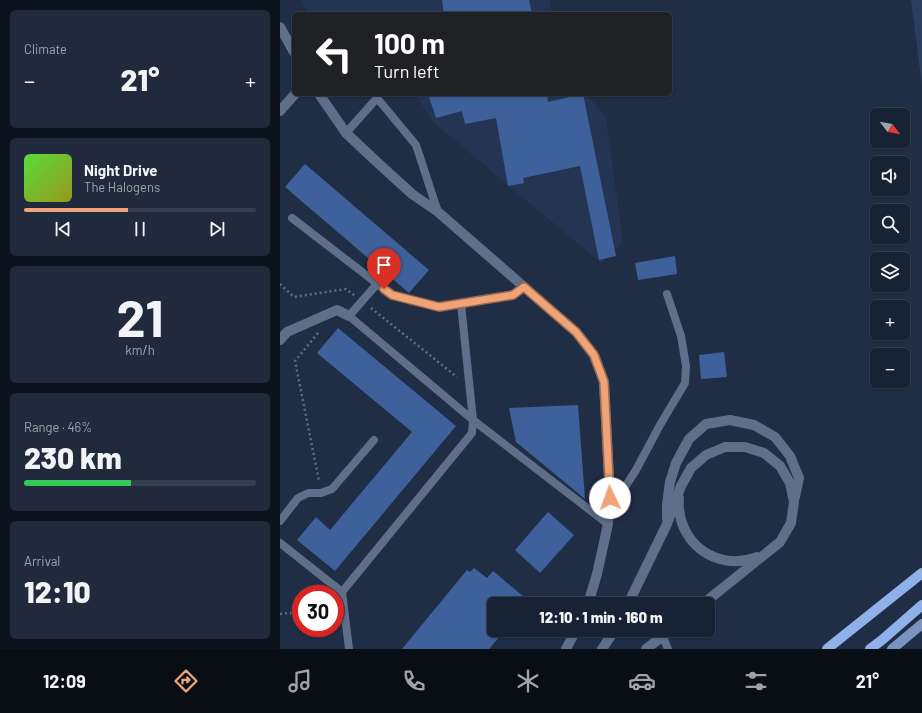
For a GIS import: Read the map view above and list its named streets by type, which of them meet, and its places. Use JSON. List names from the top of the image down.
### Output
{
  "north": "bottom right",
  "page": {
    "tile": [
      "Climate",
      ["21", "km/h"],
      ["Range · 46%", "230 km"],
      ["Arrival", "12:10"]
    ],
    "turn": ["100 m", "Turn left"],
    "heat": ["−", "21°", "+"],
    "map_buttons": ["+", "−"],
    "song": ["Night Drive", "The Halogens"],
    "limit": "30",
    "trip": "12:10 · 1 min · 160 m",
    "tabs": ["12:09", "21°"]
  }
}
